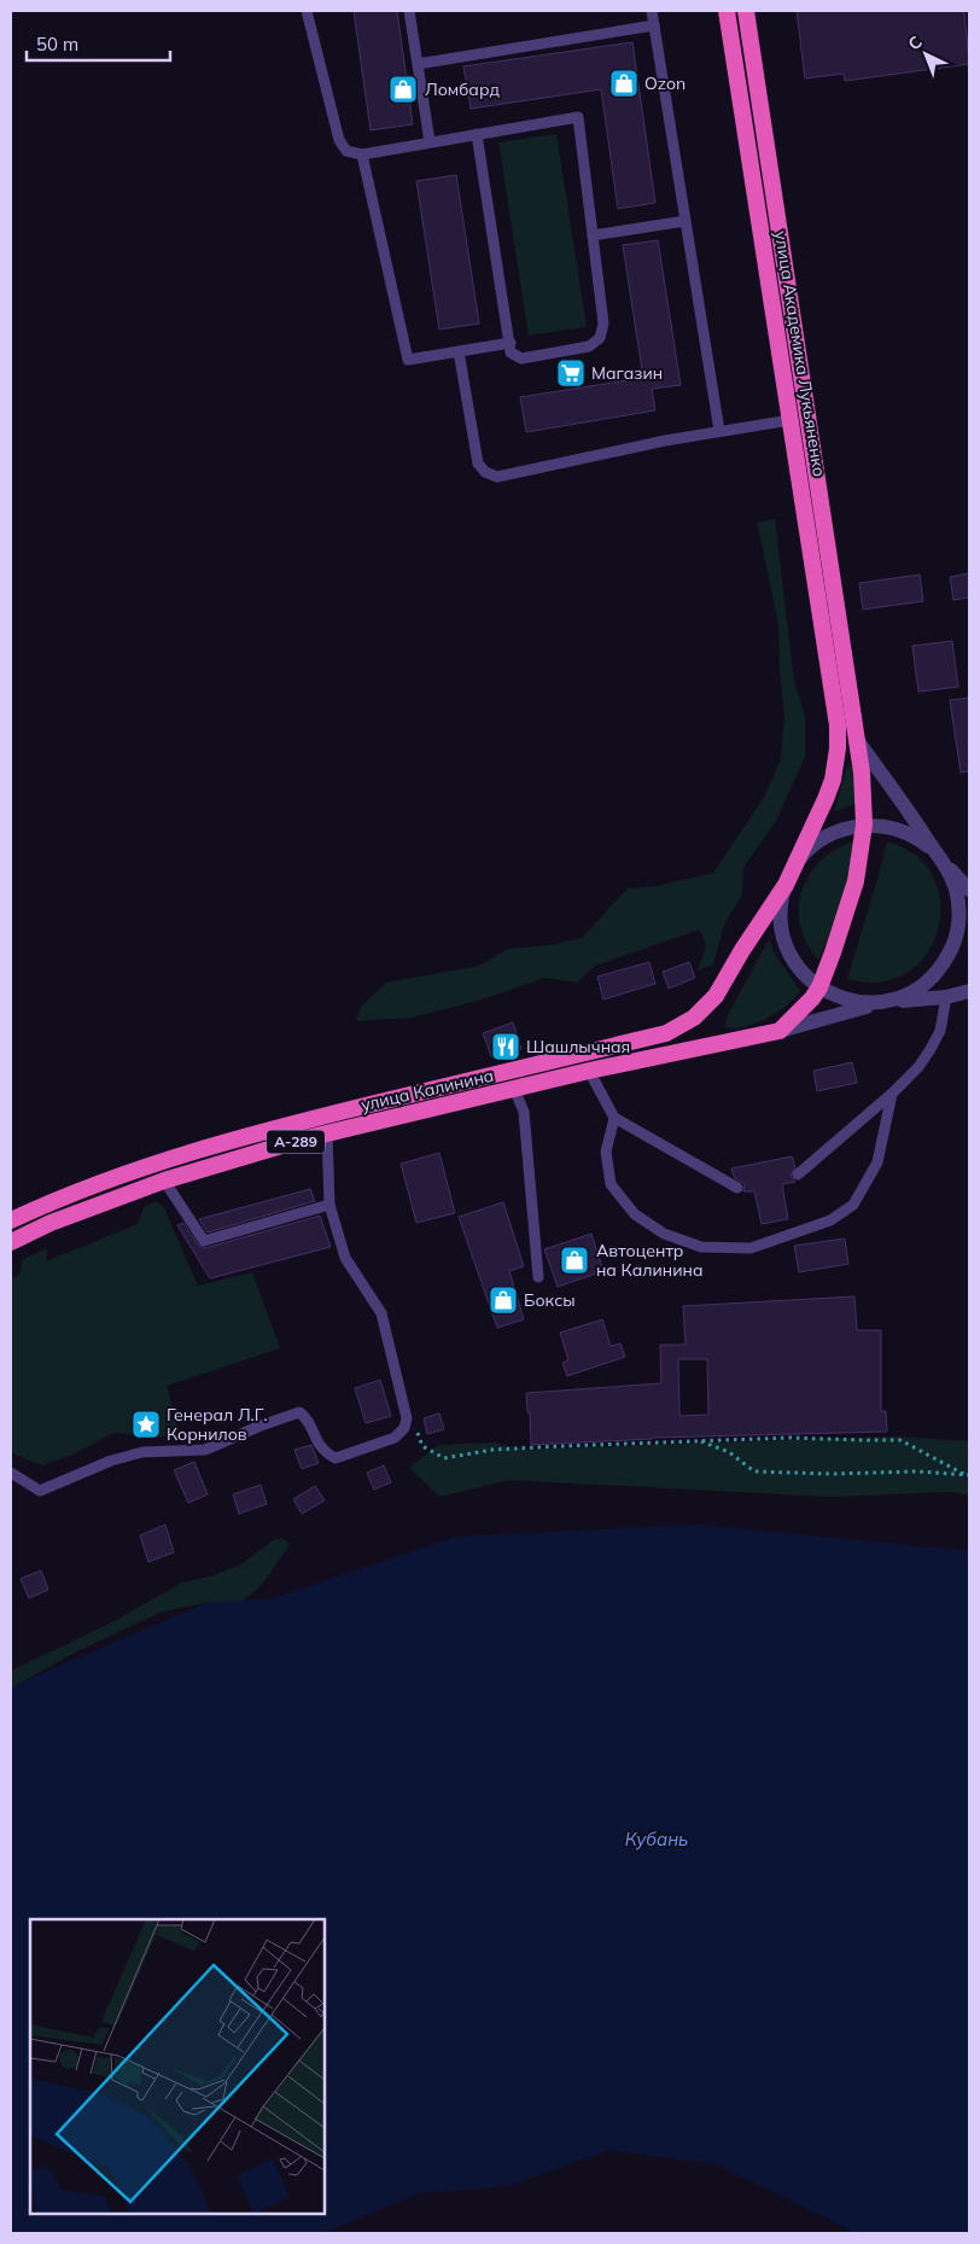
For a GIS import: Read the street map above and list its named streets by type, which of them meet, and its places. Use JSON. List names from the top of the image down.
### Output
{
  "streets": {
    "highway": ["улица Академика Лукьяненко", "улица Калинина", "А-289"]
  },
  "crossings": [
    ["улица Академика Лукьяненко", "улица Калинина"],
    ["улица Академика Лукьяненко", "А-289"],
    ["улица Калинина", "А-289"]
  ],
  "water": ["Кубань"],
  "places": {
    "shop": [
      "Ozon",
      "Ломбард",
      "Автоцентр на Калинина",
      "Боксы"
    ],
    "supermarket": ["Магазин"],
    "restaurant": ["Шашлычная"],
    "place": ["Генерал Л.Г. Корнилов"]
  },
  "scale_bar": "50 m",
  "north": "top left"
}
